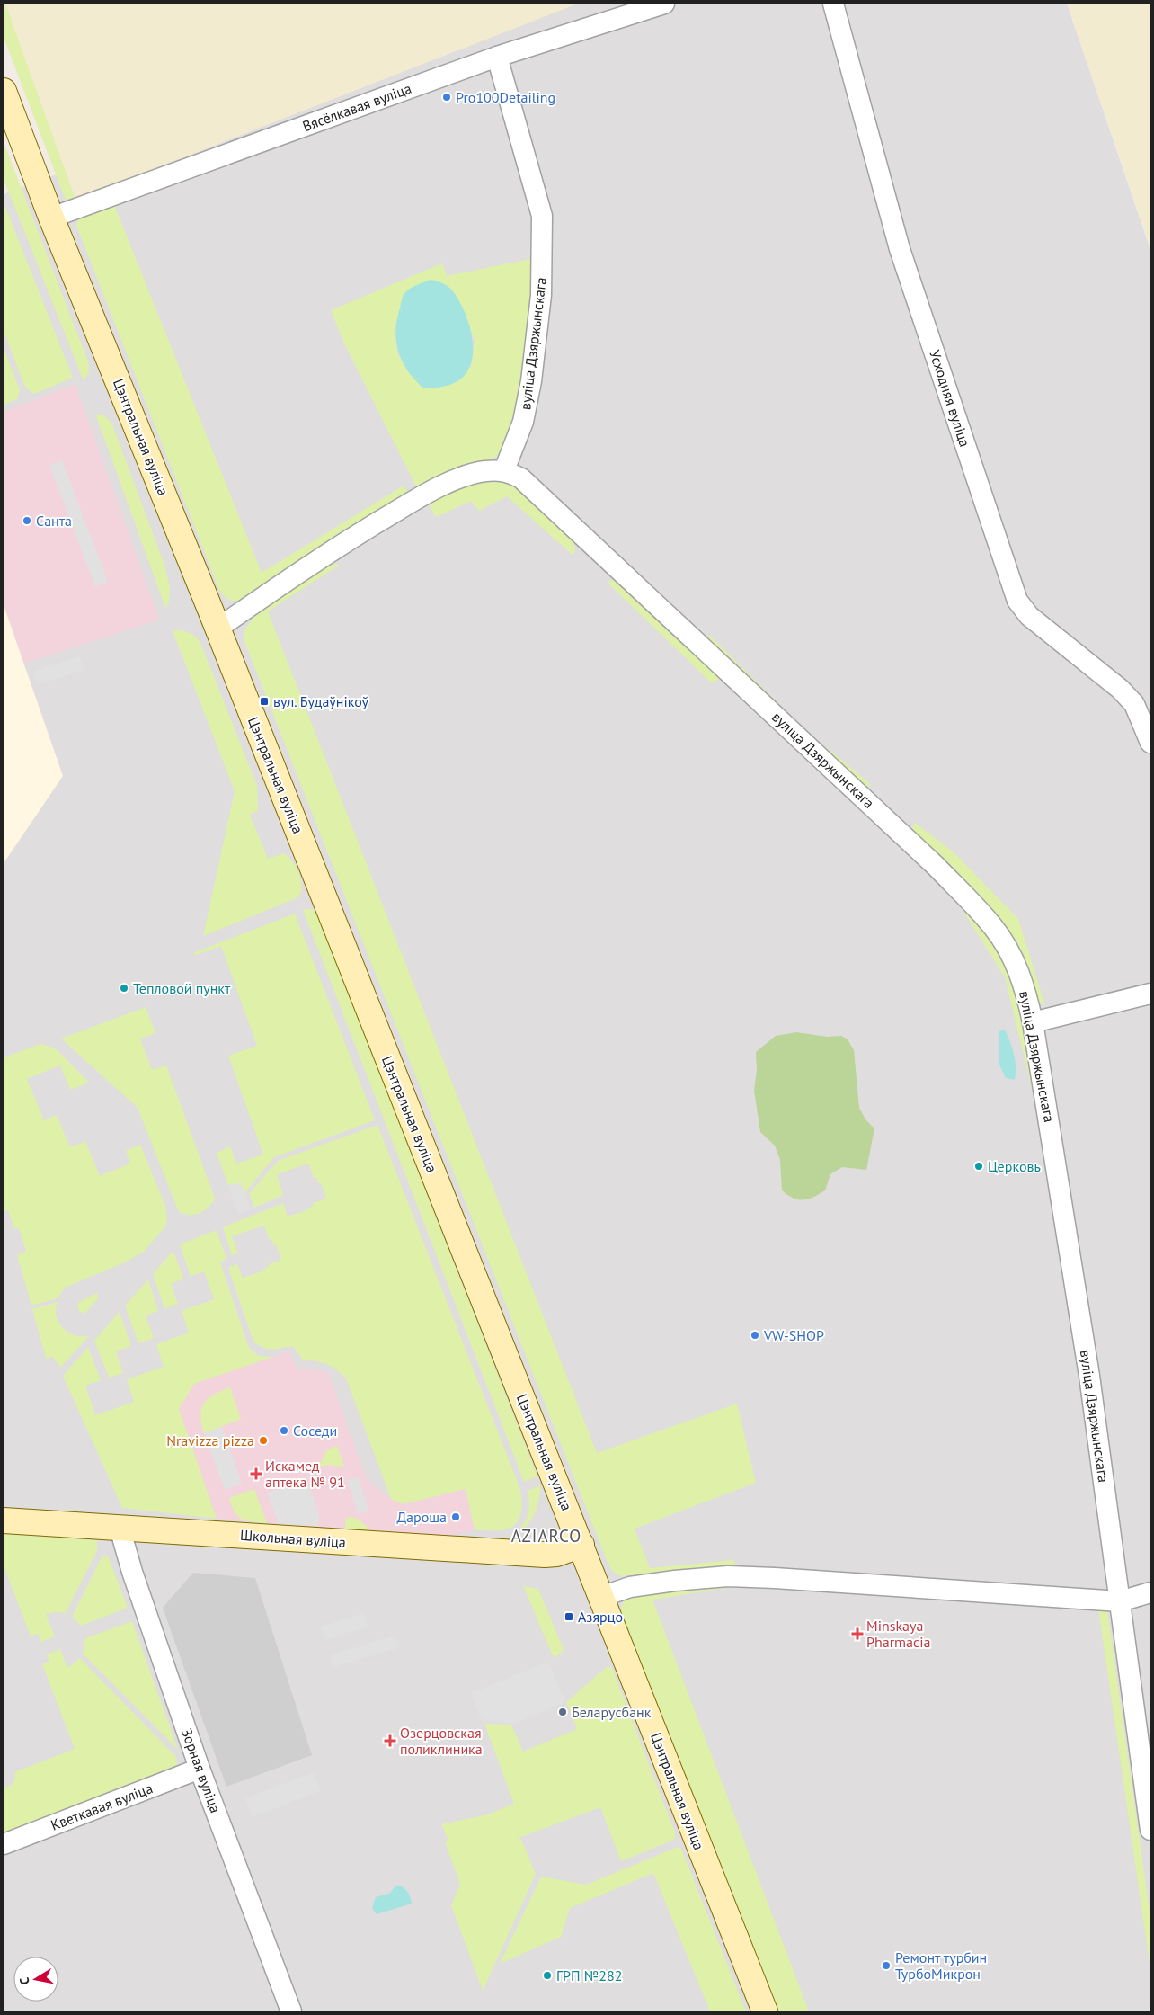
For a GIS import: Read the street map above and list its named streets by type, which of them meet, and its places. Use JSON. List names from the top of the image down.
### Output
{
  "streets": {
    "main road": ["Цэнтральная вуліца", "Школьная вуліца"],
    "street": [
      "Вясёлкавая вуліца",
      "вуліца Дзяржынскага",
      "Усходняя вуліца",
      "Зорная вуліца",
      "Кветкавая вуліца"
    ]
  },
  "crossings": [
    ["Вясёлкавая вуліца", "вуліца Дзяржынскага"],
    ["Вясёлкавая вуліца", "Цэнтральная вуліца"],
    ["Цэнтральная вуліца", "Школьная вуліца"],
    ["Школьная вуліца", "Зорная вуліца"],
    ["Зорная вуліца", "Кветкавая вуліца"]
  ],
  "districts": ["AZIARCO"],
  "places": {
    "other": [
      "Pro100Detailing",
      "Санта",
      "Тепловой пункт",
      "Церковь",
      "VW-SHOP",
      "Соседи",
      "Nravizza pizza",
      "Дароша",
      "Беларусбанк",
      "Ремонт турбин ТурбоМикрон",
      "ГРП №282"
    ],
    "transit": ["вул. Будаўнікоў", "Азярцо"],
    "health": ["Искамед аптека № 91", "Minskaya Pharmacia", "Озерцовская поликлиника"]
  },
  "north": "left"
}
